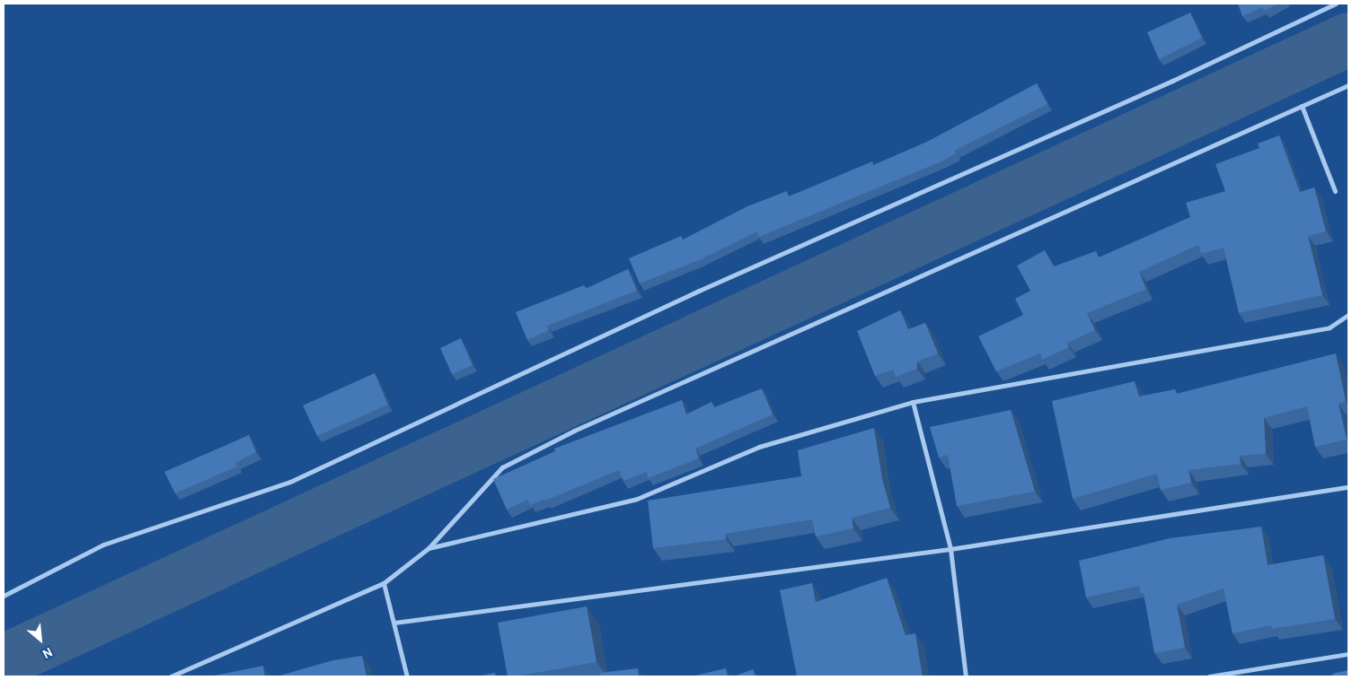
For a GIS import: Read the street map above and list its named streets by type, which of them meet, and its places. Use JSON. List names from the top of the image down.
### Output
{
  "north": "bottom right"
}
